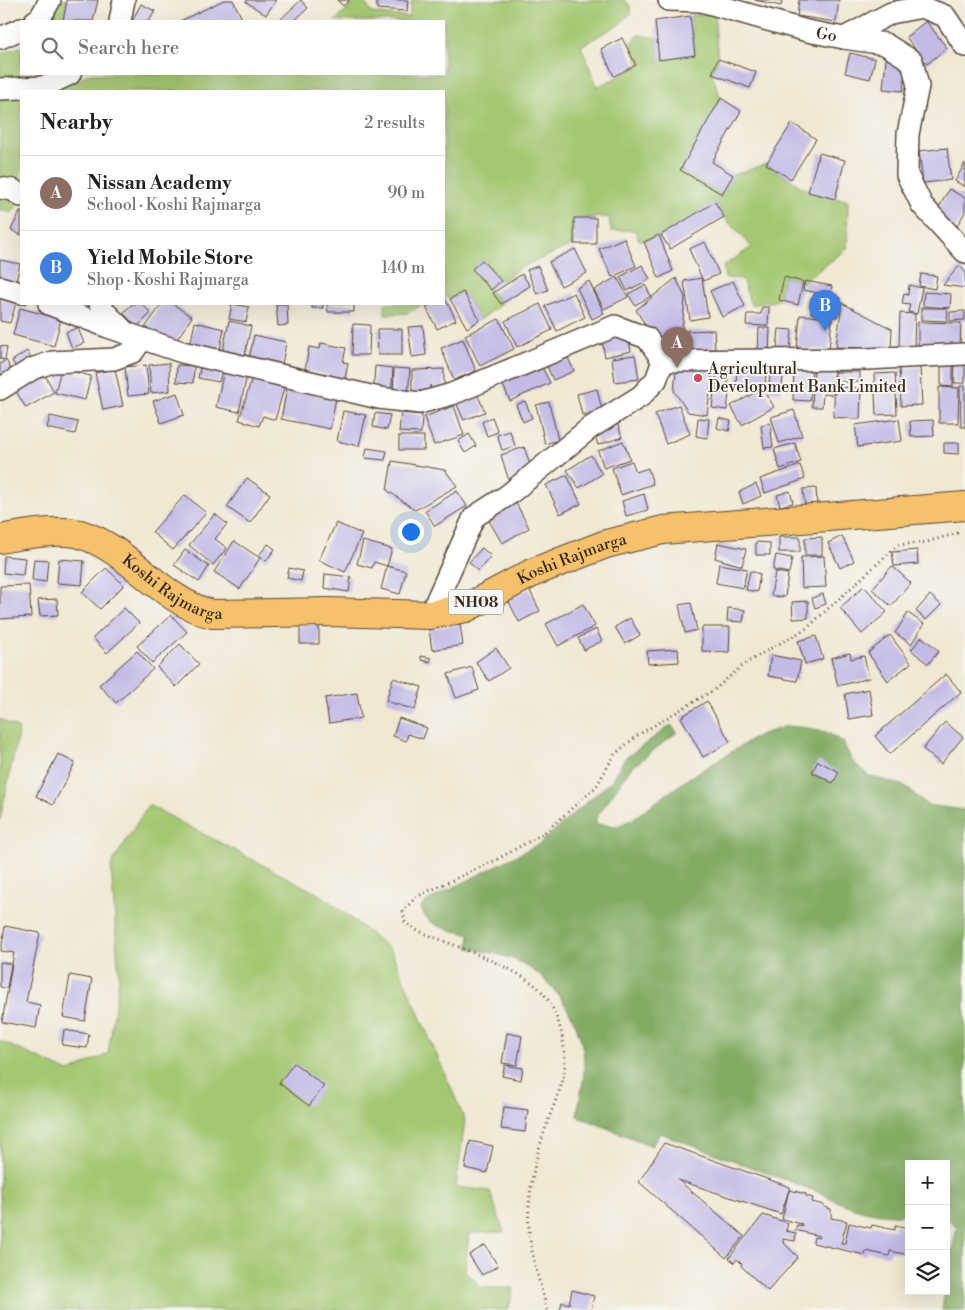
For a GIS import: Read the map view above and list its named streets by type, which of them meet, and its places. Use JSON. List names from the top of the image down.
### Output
{
  "streets": {
    "main road": ["Koshi Rajmarga", "NH08"],
    "street": ["Go"]
  },
  "places": ["Agricultural Development Bank Limited"],
  "page": {
    "search": "Search here",
    "heading": ["Nearby", "2 results"],
    "list": [
      {
        "mark": "A",
        "name": "Nissan Academy",
        "note": "School · Koshi Rajmarga",
        "value": "90 m"
      },
      {
        "mark": "B",
        "name": "Yield Mobile Store",
        "note": "Shop · Koshi Rajmarga",
        "value": "140 m"
      }
    ],
    "pins": ["B", "A"],
    "map_buttons": ["+", "−"]
  }
}
